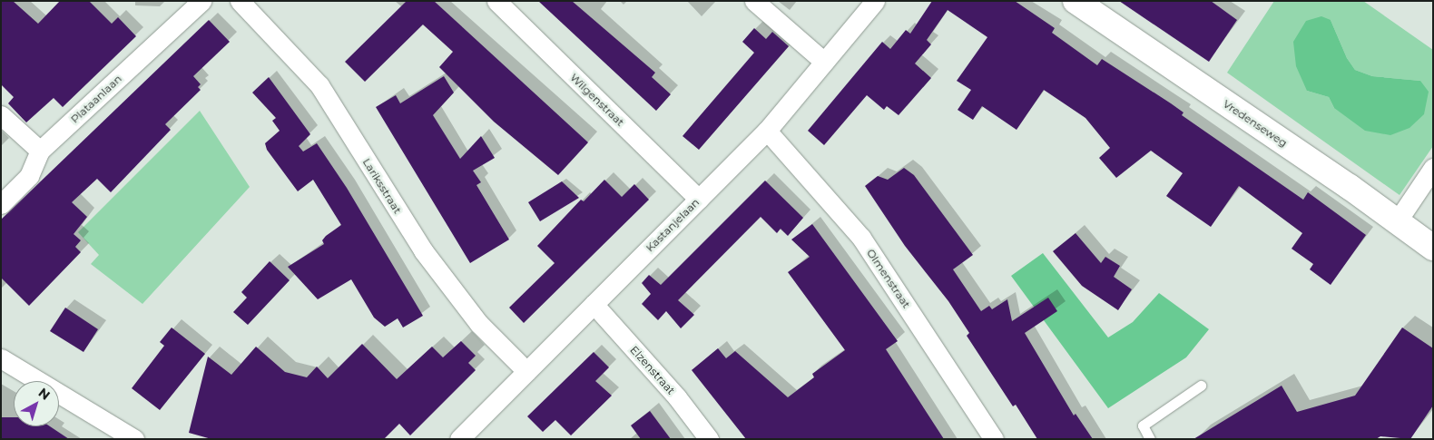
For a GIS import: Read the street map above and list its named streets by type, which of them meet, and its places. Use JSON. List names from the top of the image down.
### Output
{
  "streets": {
    "main road": ["Vredenseweg"],
    "street": [
      "Plataanlaan",
      "Wilgenstraat",
      "Lariksstraat",
      "Kastanjelaan",
      "Olmenstraat",
      "Elzenstraat"
    ]
  },
  "crossings": [
    ["Wilgenstraat", "Kastanjelaan"],
    ["Lariksstraat", "Kastanjelaan"],
    ["Kastanjelaan", "Olmenstraat"],
    ["Kastanjelaan", "Elzenstraat"]
  ],
  "north": "top right"
}
